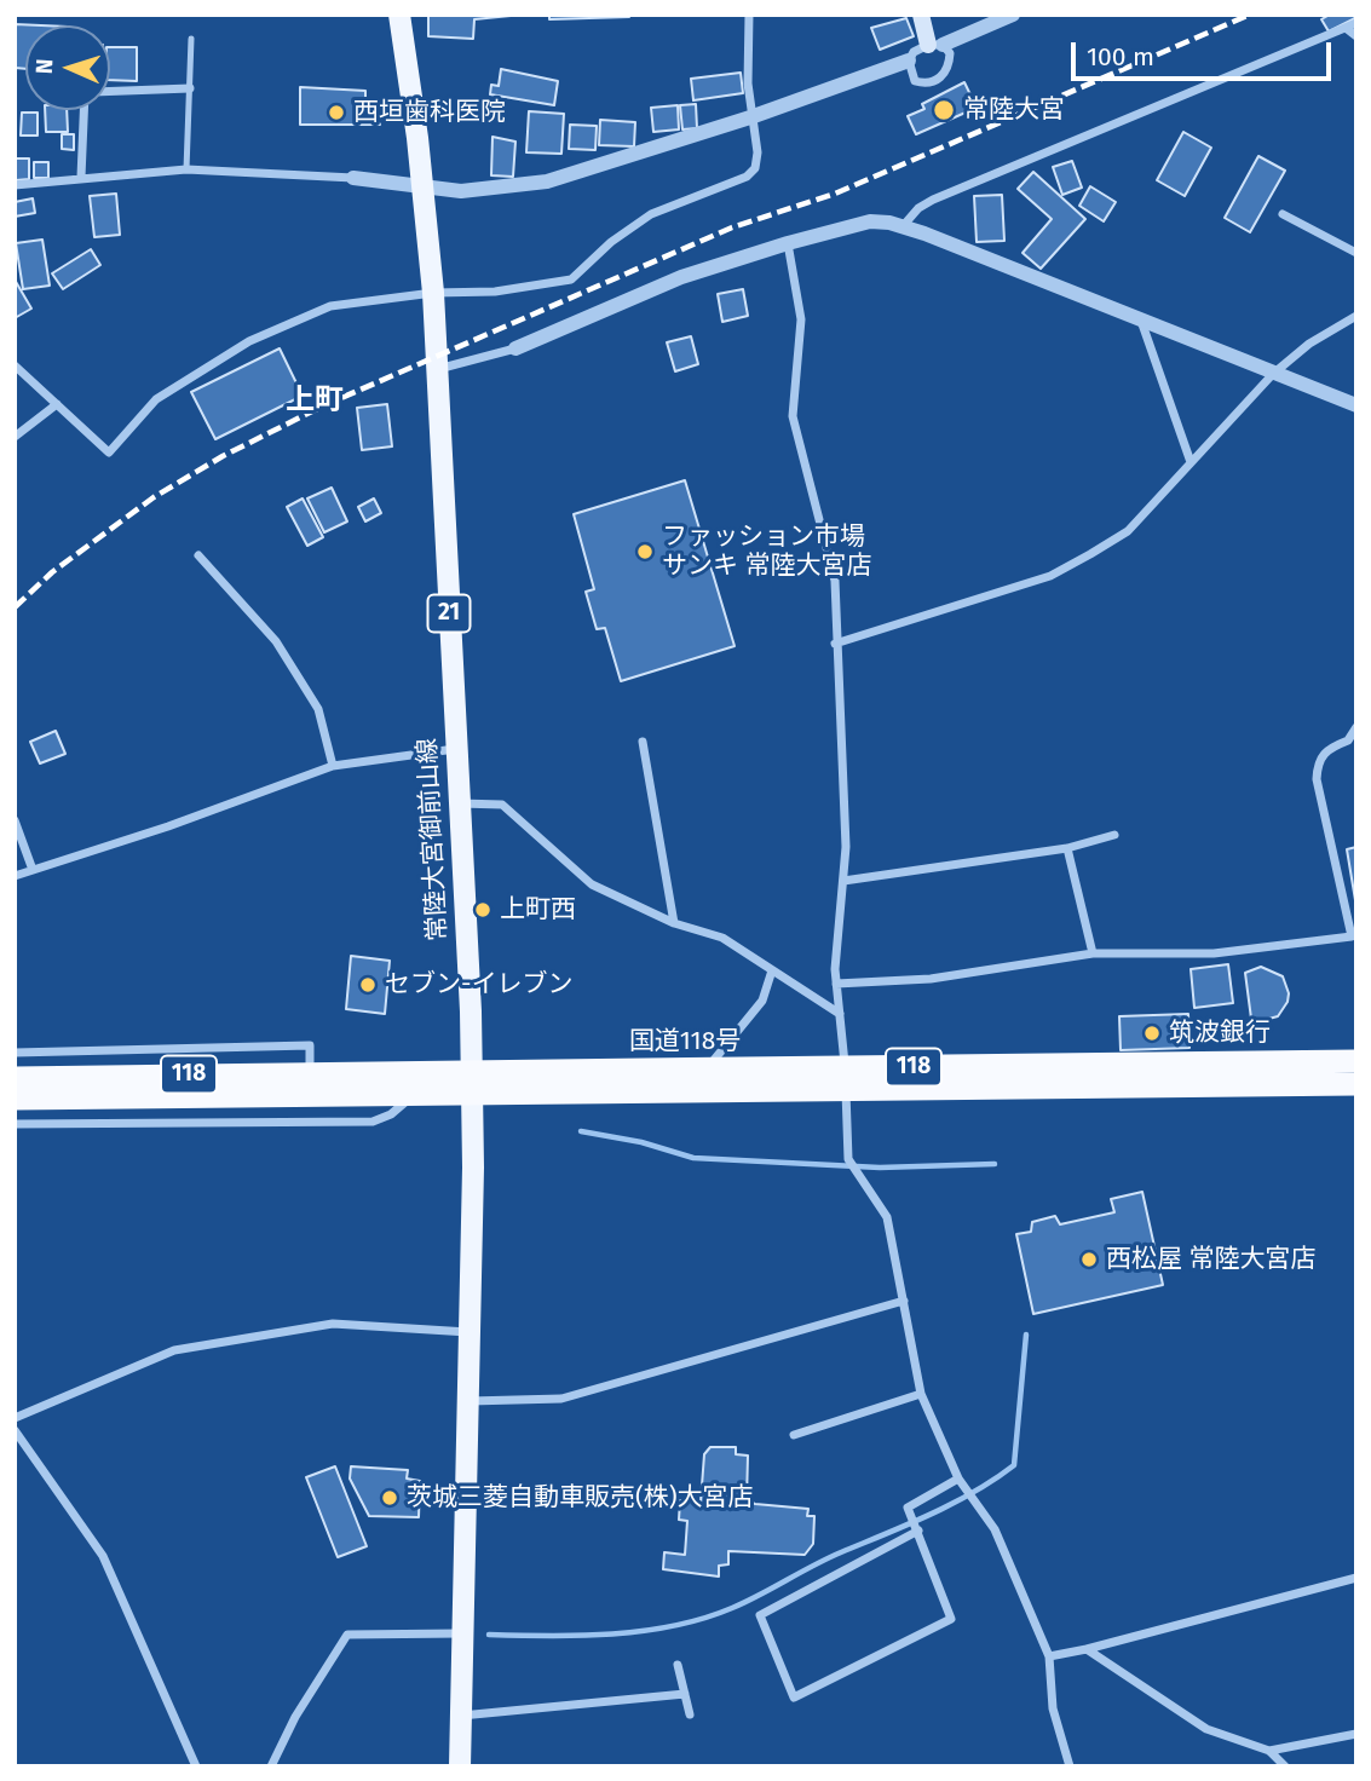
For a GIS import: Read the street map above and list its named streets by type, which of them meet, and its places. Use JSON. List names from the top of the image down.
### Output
{
  "streets": {
    "highway": ["国道118号", "118"],
    "main road": ["21", "常陸大宮御前山線"]
  },
  "crossings": [
    ["常陸大宮御前山線", "国道118号"]
  ],
  "districts": ["上町"],
  "places": [
    "常陸大宮",
    "西垣歯科医院",
    "ファッション市場 サンキ 常陸大宮店",
    "上町西",
    "セブン-イレブン",
    "筑波銀行",
    "西松屋 常陸大宮店",
    "茨城三菱自動車販売(株)大宮店"
  ],
  "scale_bar": "100 m",
  "north": "left"
}
